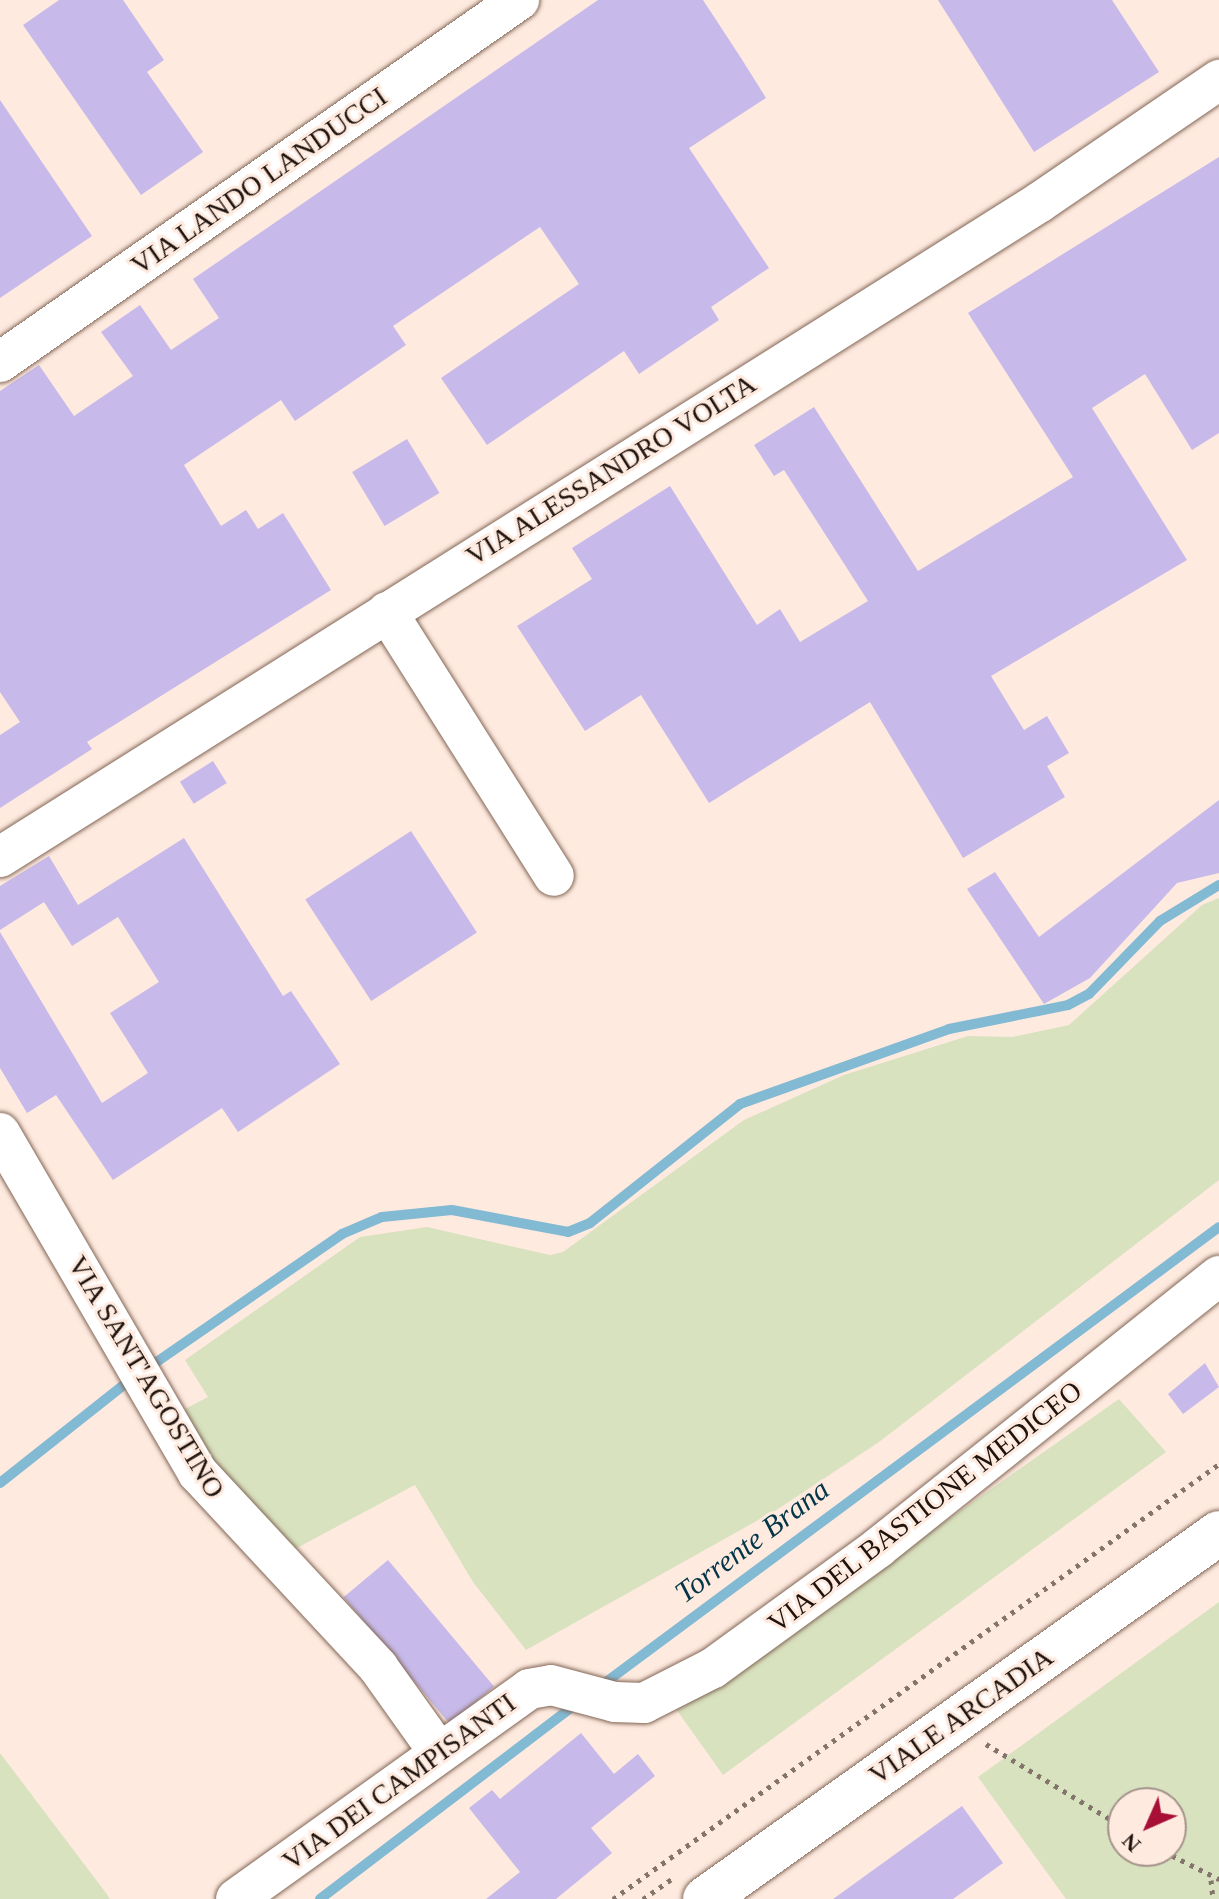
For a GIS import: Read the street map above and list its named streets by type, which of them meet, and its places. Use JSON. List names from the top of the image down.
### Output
{
  "streets": {
    "street": [
      "VIA LANDO LANDUCCI",
      "VIA ALESSANDRO VOLTA",
      "VIA SANT'AGOSTINO",
      "VIA DEL BASTIONE MEDICEO",
      "VIALE ARCADIA",
      "VIA DEI CAMPISANTI"
    ]
  },
  "crossings": [
    ["VIA SANT'AGOSTINO", "VIA DEI CAMPISANTI"],
    ["VIA DEL BASTIONE MEDICEO", "VIA DEI CAMPISANTI"]
  ],
  "water": ["Torrente Brana"],
  "north": "bottom left"
}
